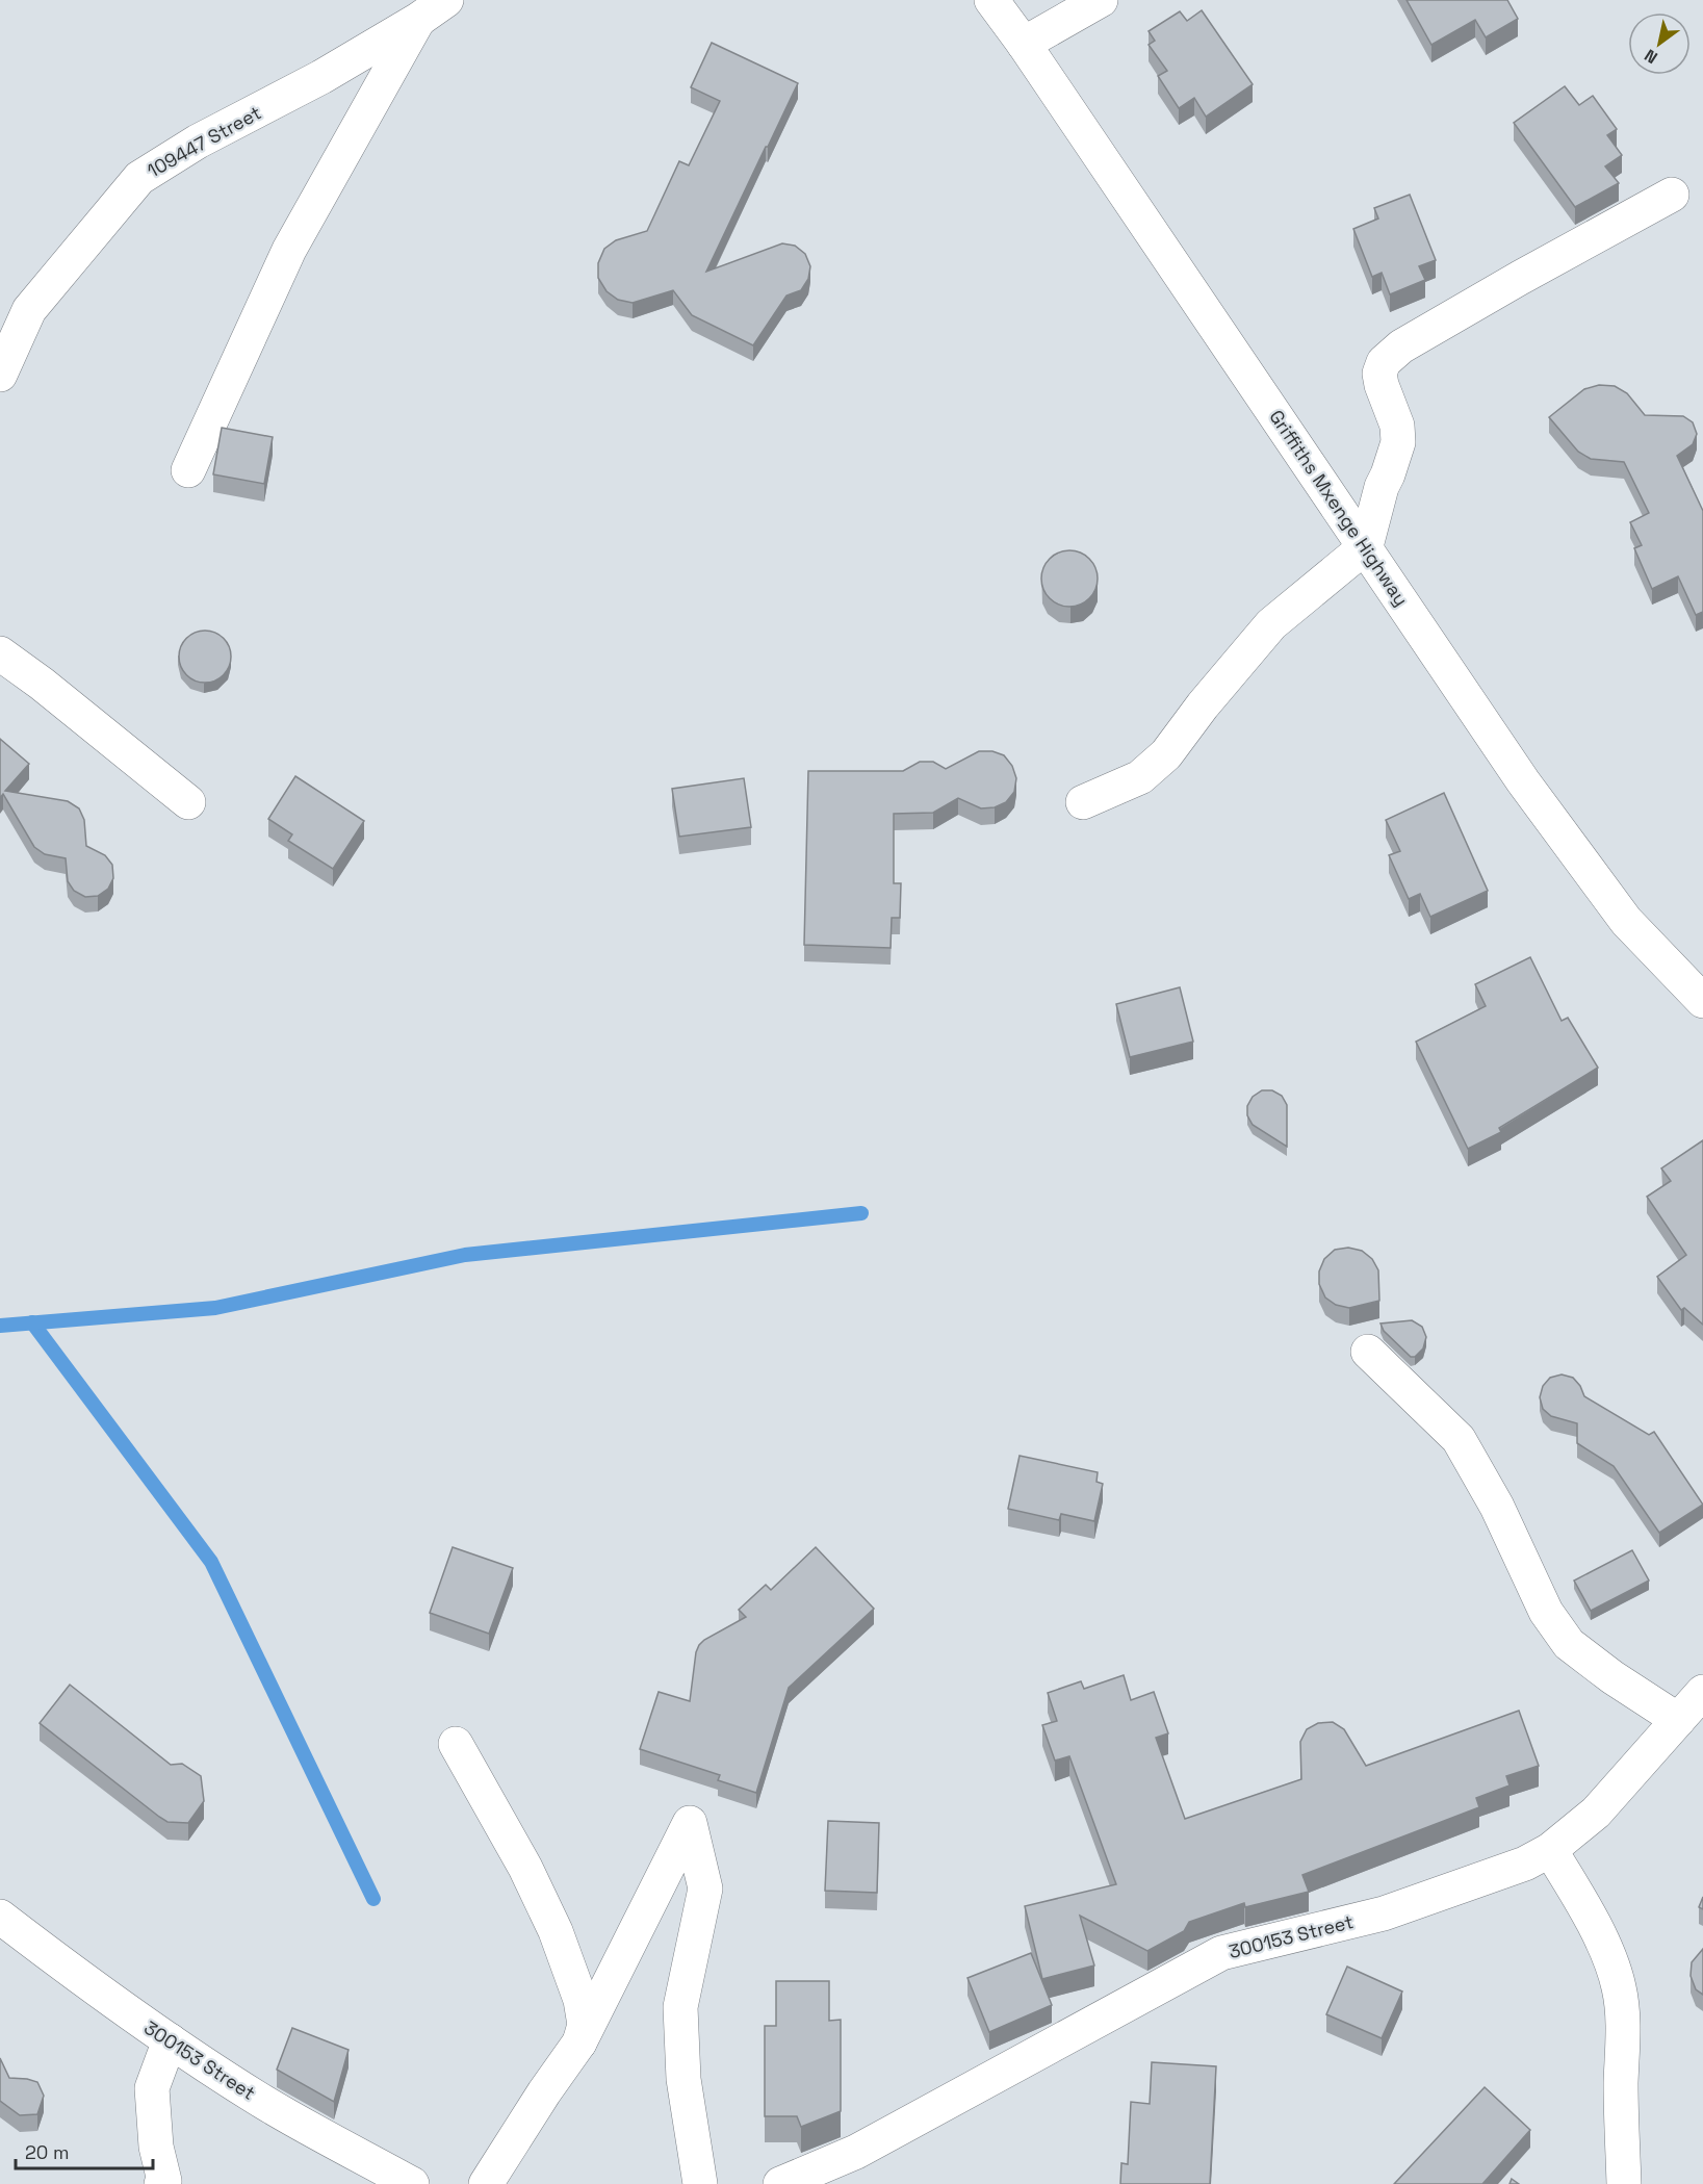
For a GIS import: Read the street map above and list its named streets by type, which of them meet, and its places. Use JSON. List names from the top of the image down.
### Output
{
  "streets": {
    "street": ["109447 Street", "Griffiths Mxenge Highway", "300153 Street"]
  },
  "scale_bar": "20 m",
  "north": "bottom left"
}
